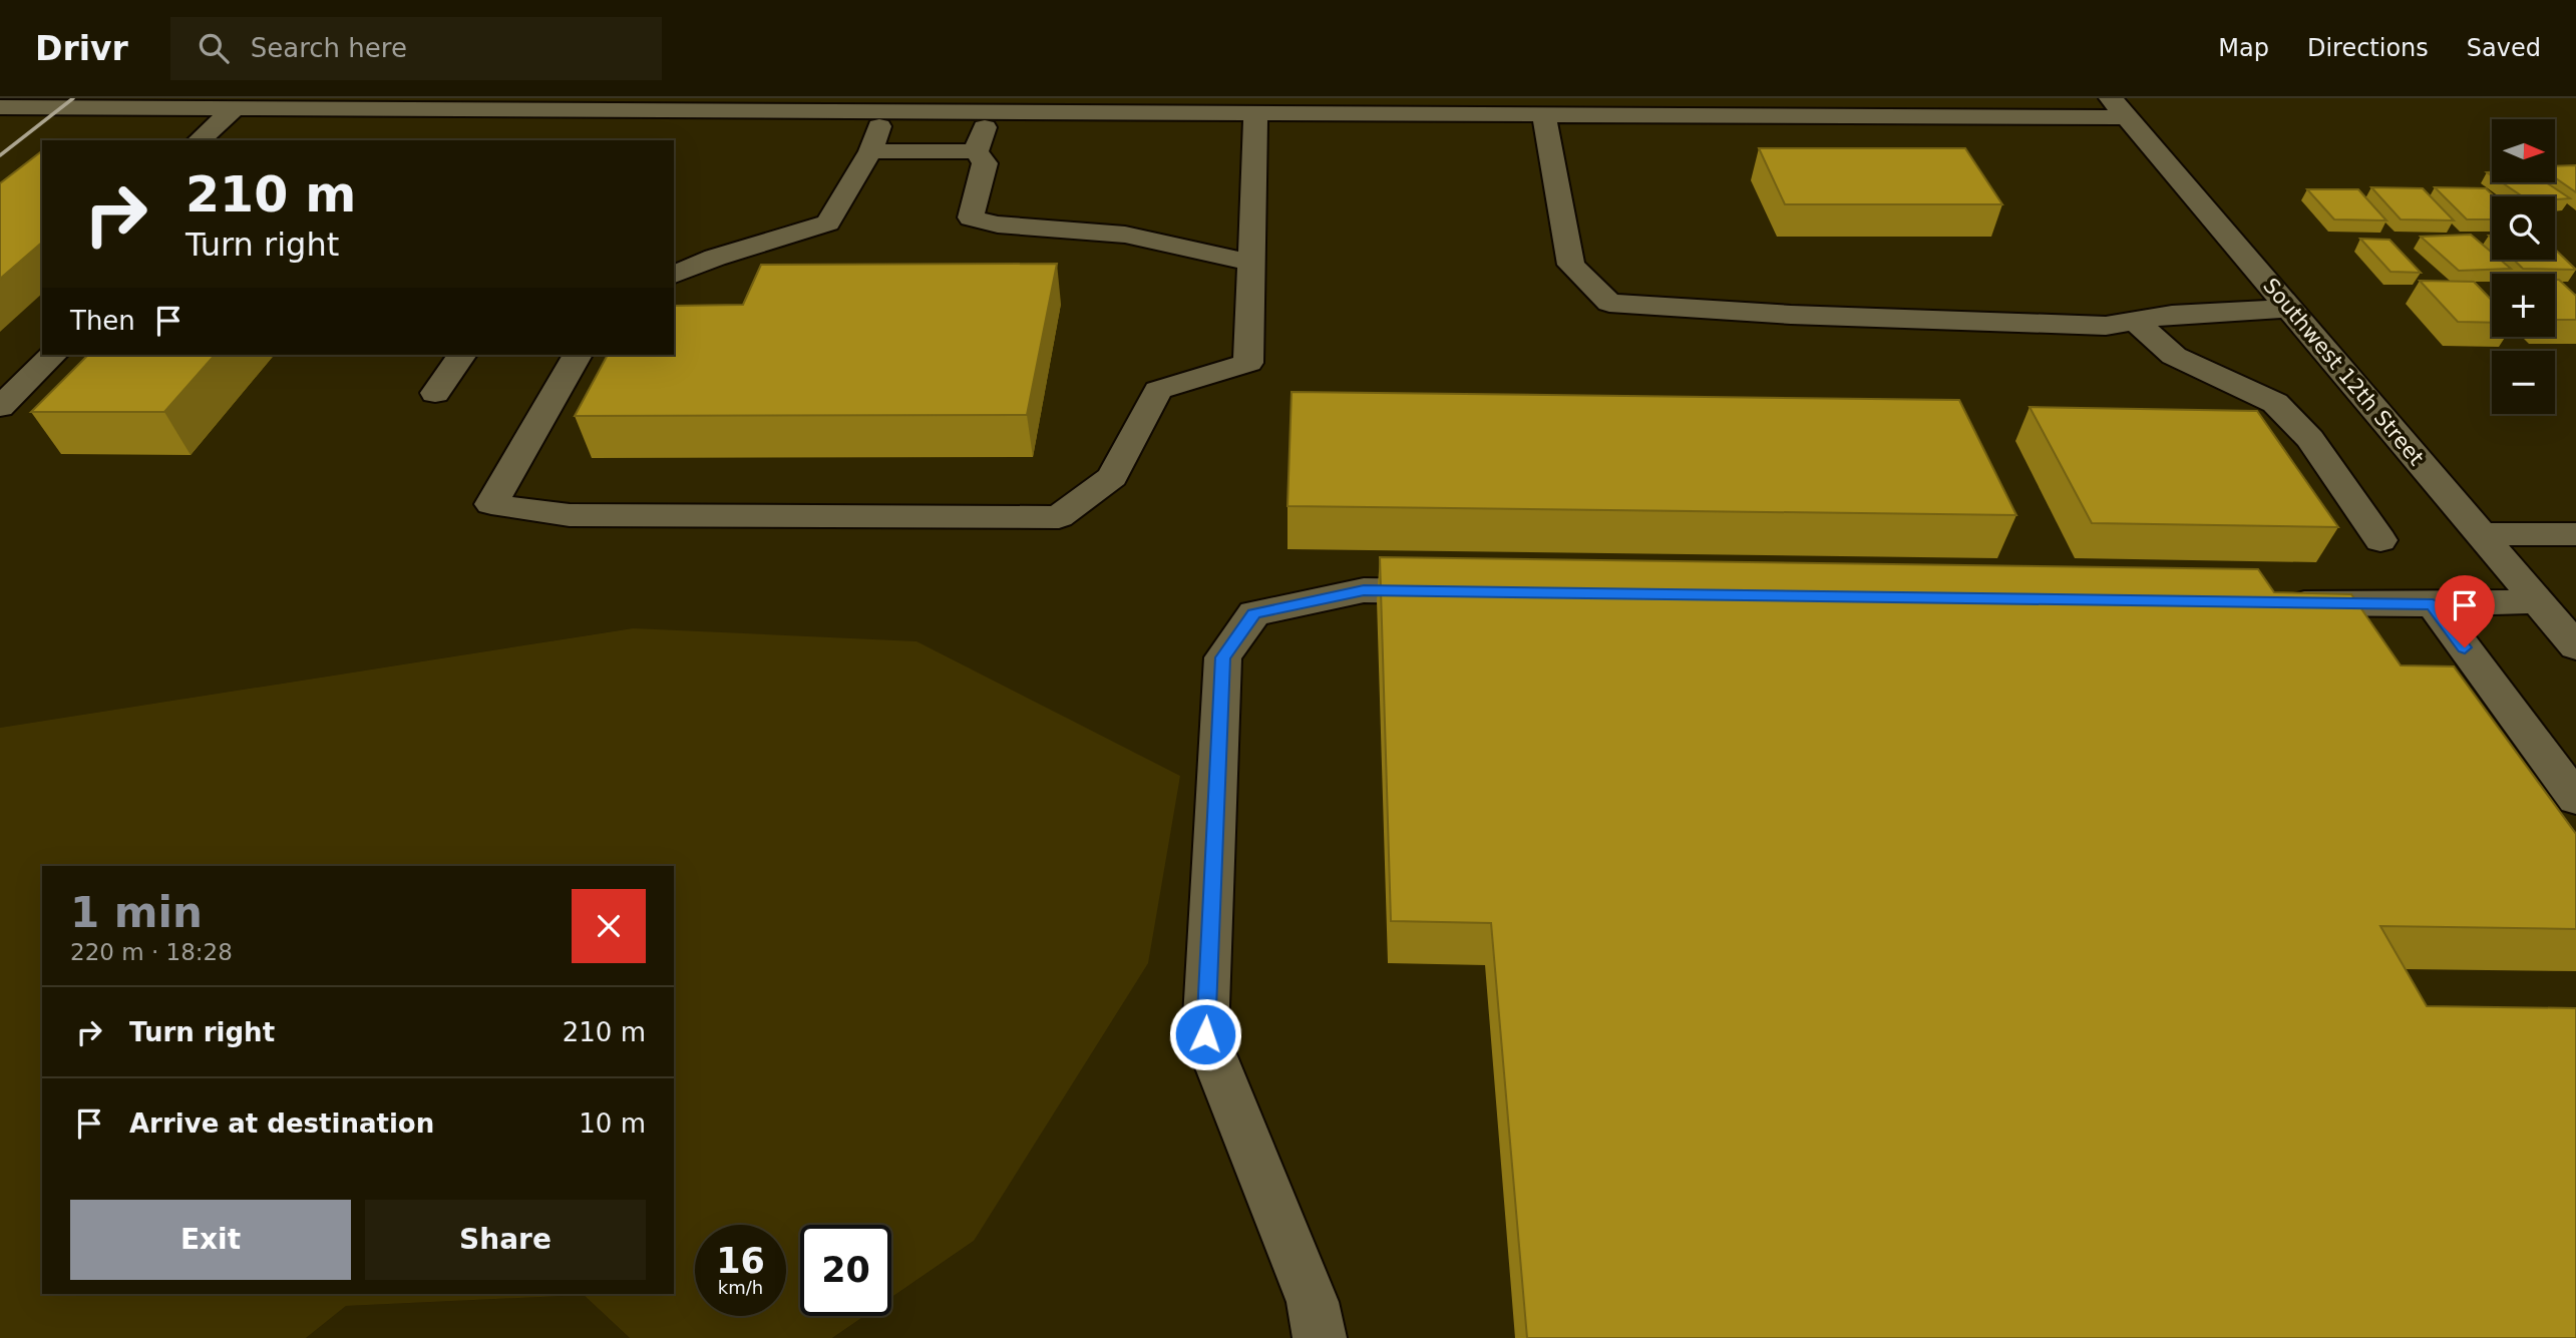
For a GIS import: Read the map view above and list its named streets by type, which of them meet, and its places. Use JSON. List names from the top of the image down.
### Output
{
  "streets": {
    "street": ["Southwest 12th Street"]
  },
  "north": "right",
  "page": {
    "header": "Drivr",
    "search": "Search here",
    "nav": ["Map", "Directions", "Saved"],
    "map_buttons": ["+", "−"],
    "turn": ["210 m", "Turn right"],
    "then": "Then",
    "heading": ["1 min", "220 m · 18:28"],
    "list": [
      {
        "name": "Turn right",
        "value": "210 m"
      },
      {
        "name": "Arrive at destination",
        "value": "10 m"
      }
    ],
    "buttons": ["Exit", "Share"],
    "speed": "16 km/h",
    "limit": "20"
  }
}
